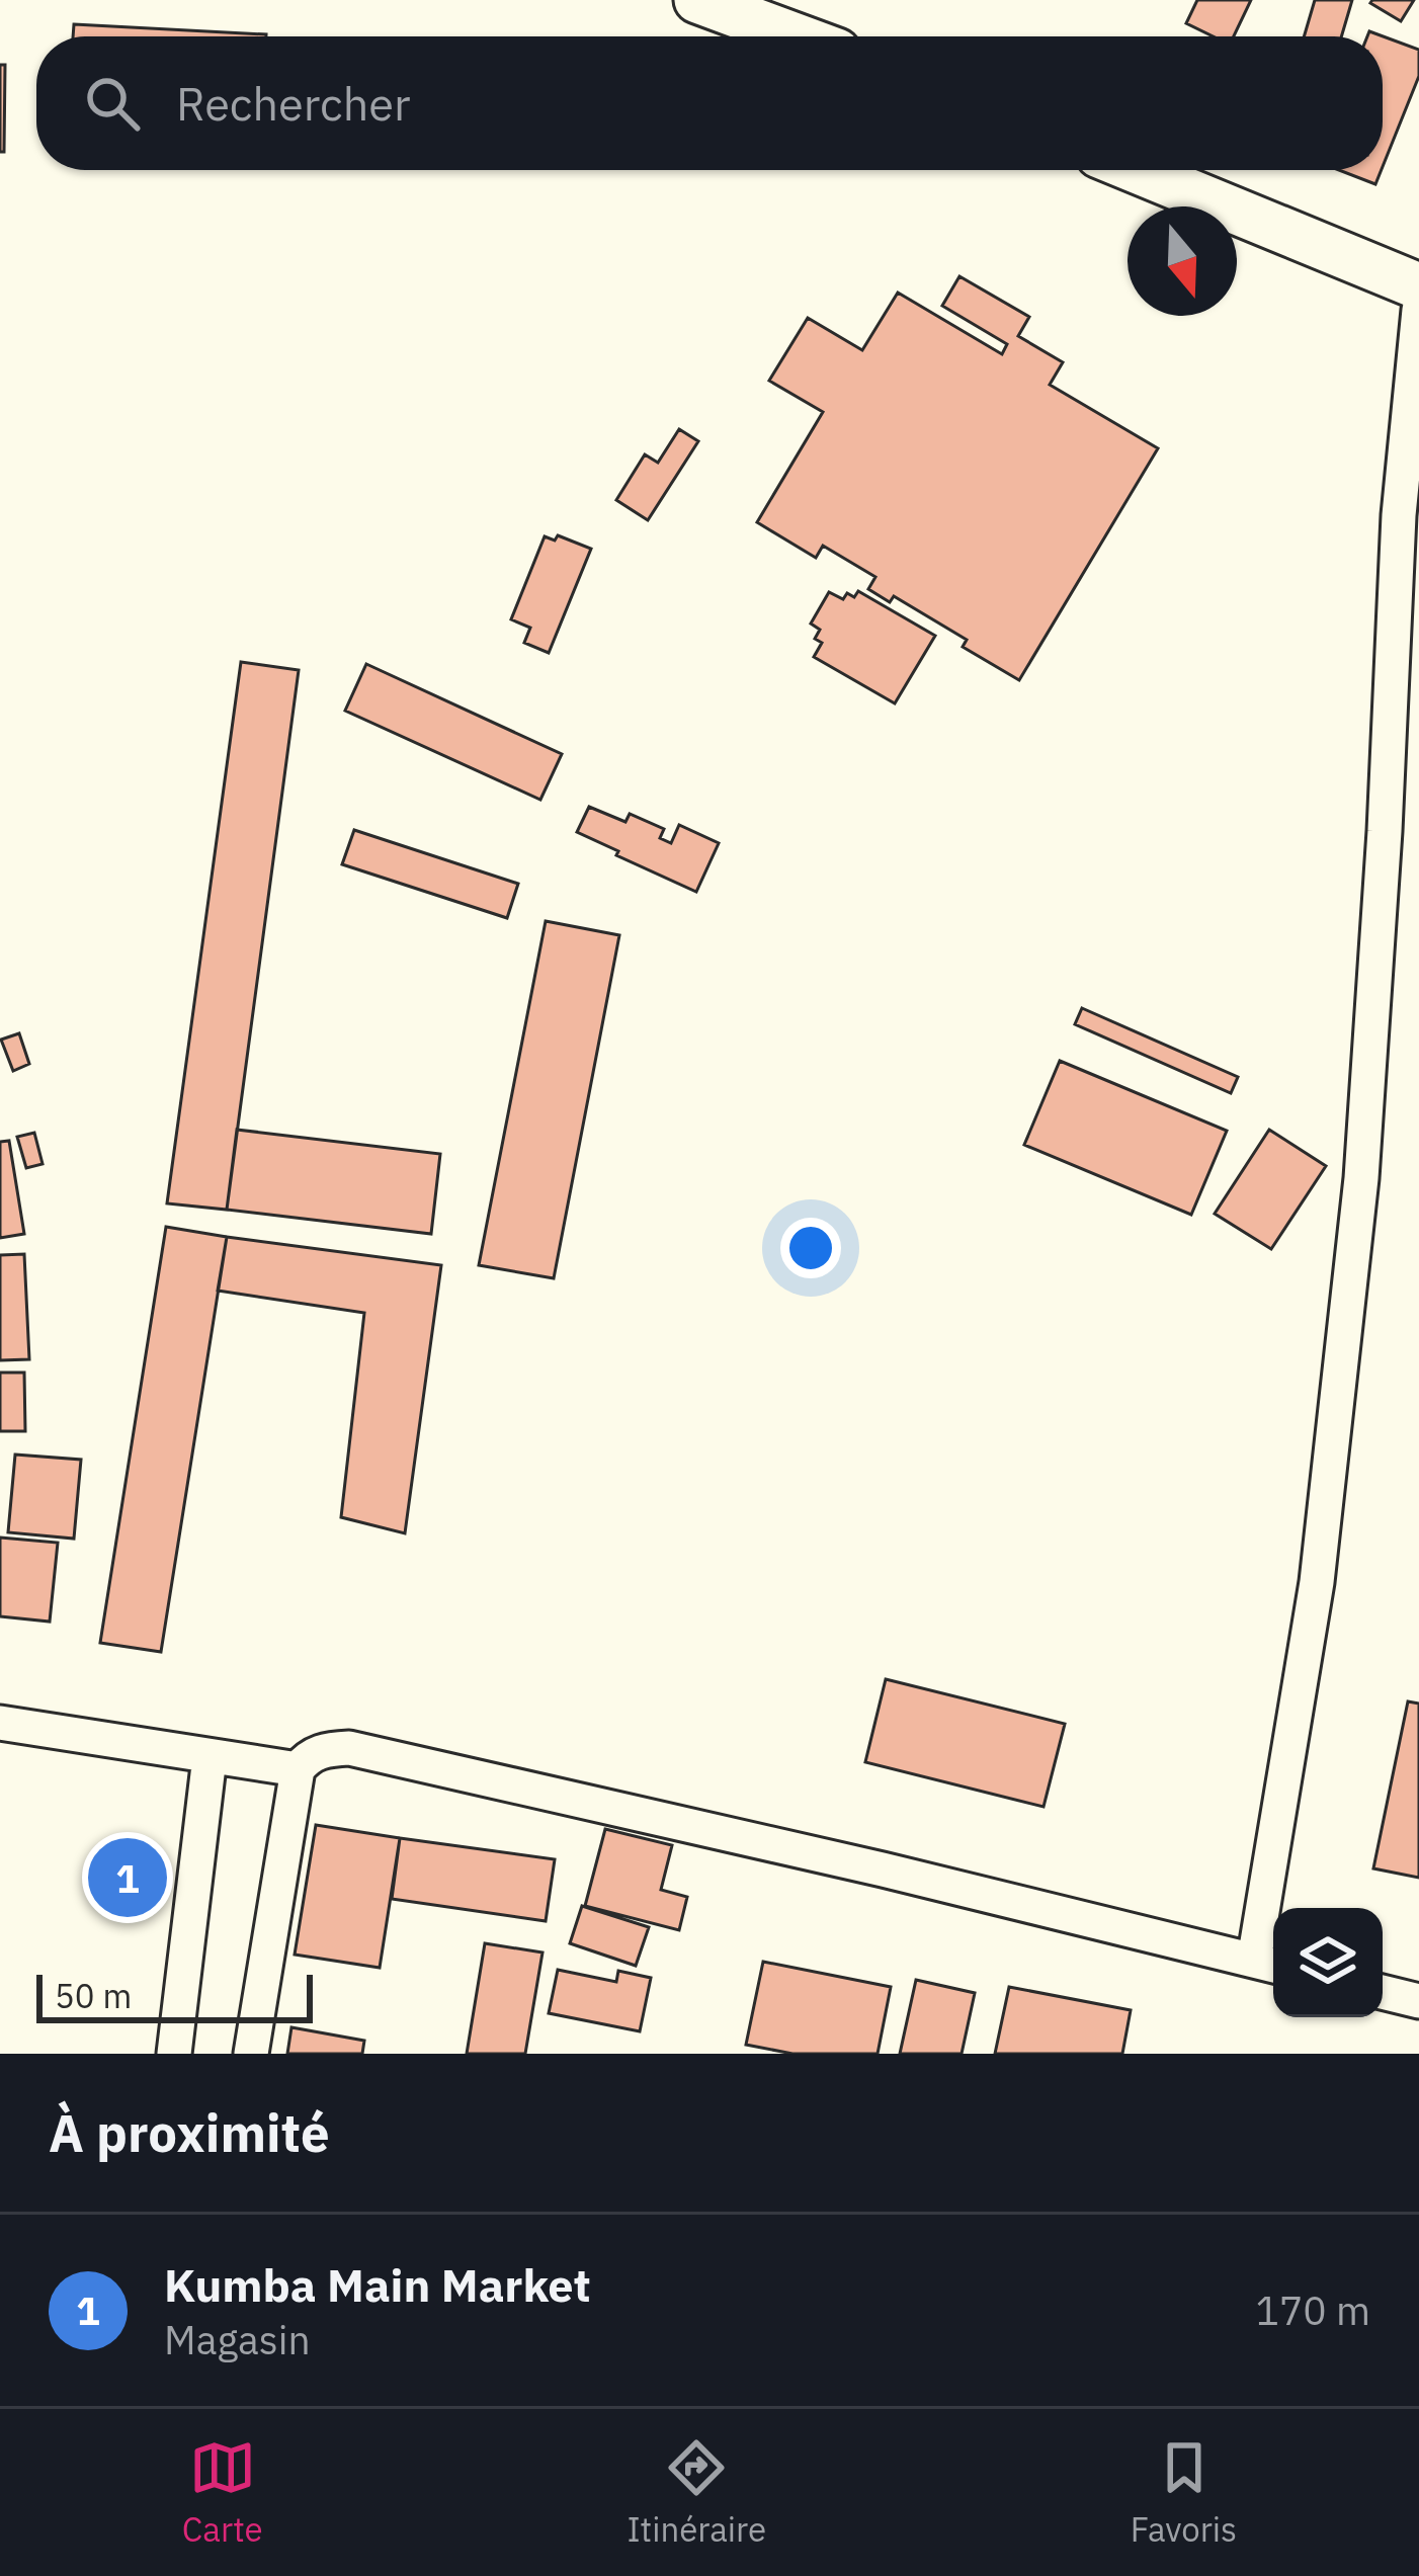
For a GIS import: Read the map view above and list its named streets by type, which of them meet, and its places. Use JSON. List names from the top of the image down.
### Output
{
  "scale_bar": "50 m",
  "north": "bottom",
  "page": {
    "search": "Rechercher",
    "pins": "1",
    "scale": "50 m",
    "heading": "À proximité",
    "list": [
      {
        "mark": "1",
        "name": "Kumba Main Market",
        "note": "Magasin",
        "value": "170 m"
      }
    ],
    "nav": ["Carte", "Itinéraire", "Favoris"]
  }
}
